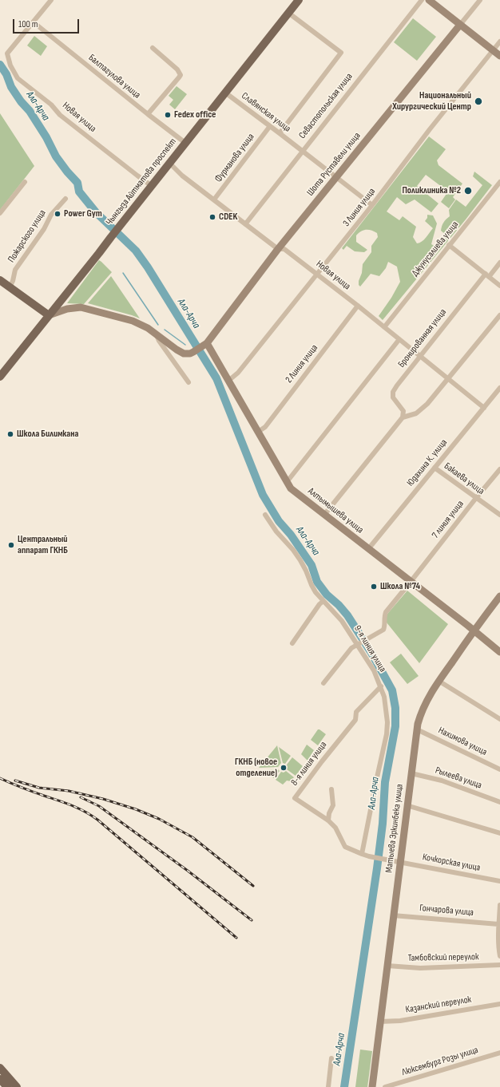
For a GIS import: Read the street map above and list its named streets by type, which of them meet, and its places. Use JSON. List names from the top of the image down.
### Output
{
  "streets": {
    "main road": ["Чынгыза Айтматова проспект"],
    "street": [
      "Балтагулова улица",
      "Севастопольская улица",
      "Славянская улица",
      "Новая улица",
      "Фурманова улица",
      "Шота Руставели улица",
      "3 Линия улица",
      "Пожарского улица",
      "Джунусалиева улица",
      "Бронированная улица",
      "2 Линия улица",
      "Юдахина К. улица",
      "Бакаева улица",
      "Алтымышева улица",
      "7 линия улица",
      "9-я линия улица",
      "Нахимова улица",
      "8-я линия улица",
      "Рылеева улица",
      "Матыева Эркинбека улица",
      "Кочкорская улица",
      "Гончарова улица",
      "Тамбовский переулок",
      "Казанский переулок",
      "Люксембург Розы улица"
    ]
  },
  "crossings": [
    ["Балтагулова улица", "Новая улица"],
    ["Балтагулова улица", "Чынгыза Айтматова проспект"],
    ["Севастопольская улица", "Славянская улица"],
    ["Севастопольская улица", "Новая улица"],
    ["Славянская улица", "Фурманова улица"],
    ["Славянская улица", "Шота Руставели улица"],
    ["Славянская улица", "Чынгыза Айтматова проспект"],
    ["Славянская улица", "3 Линия улица"],
    ["Новая улица", "Фурманова улица"],
    ["Новая улица", "Шота Руставели улица"],
    ["Новая улица", "Чынгыза Айтматова проспект"],
    ["Новая улица", "3 Линия улица"],
    ["Новая улица", "Джунусалиева улица"],
    ["Новая улица", "Бронированная улица"],
    ["Новая улица", "2 Линия улица"],
    ["Новая улица", "Юдахина К. улица"],
    ["Шота Руставели улица", "Алтымышева улица"],
    ["3 Линия улица", "Алтымышева улица"],
    ["2 Линия улица", "Алтымышева улица"],
    ["Юдахина К. улица", "Бакаева улица"],
    ["Юдахина К. улица", "Алтымышева улица"],
    ["Бакаева улица", "7 линия улица"],
    ["Алтымышева улица", "7 линия улица"],
    ["Алтымышева улица", "Матыева Эркинбека улица"],
    ["7 линия улица", "9-я линия улица"],
    ["9-я линия улица", "8-я линия улица"],
    ["Нахимова улица", "Матыева Эркинбека улица"],
    ["Рылеева улица", "Матыева Эркинбека улица"],
    ["Матыева Эркинбека улица", "Кочкорская улица"],
    ["Матыева Эркинбека улица", "Гончарова улица"],
    ["Матыева Эркинбека улица", "Тамбовский переулок"],
    ["Матыева Эркинбека улица", "Казанский переулок"]
  ],
  "water": ["Ала-Арча"],
  "places": [
    "Национальный Хирургический Центр",
    "Fedex office",
    "Поликлиника №2",
    "Power Gym",
    "CDEK",
    "Школа Билимкана",
    "Центральный аппарат ГКНБ",
    "Школа №74",
    "ГКНБ (новое отделение)"
  ],
  "scale_bar": "100 m"
}
